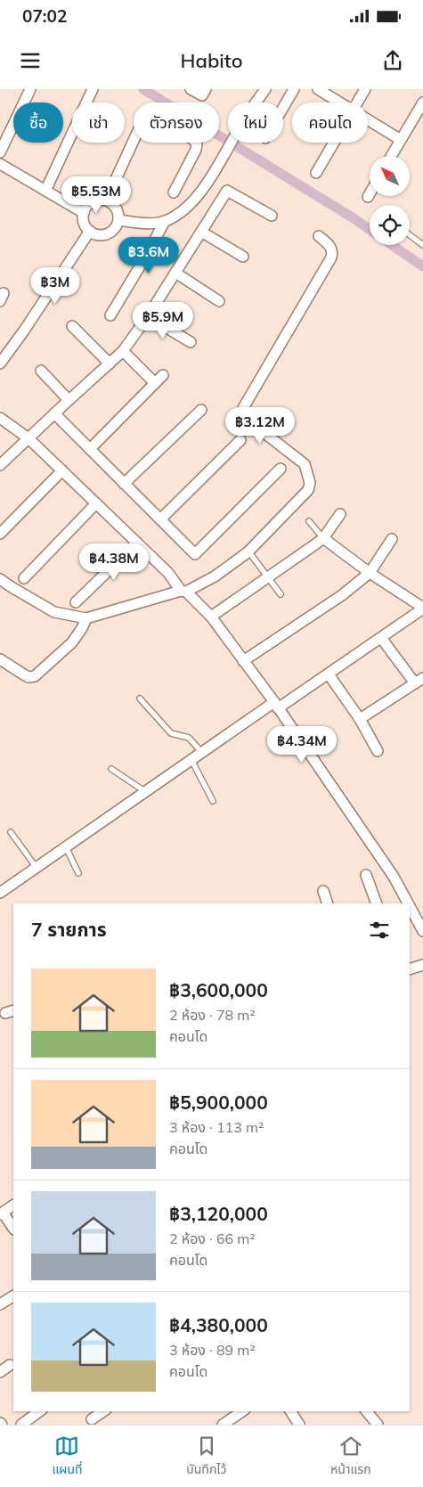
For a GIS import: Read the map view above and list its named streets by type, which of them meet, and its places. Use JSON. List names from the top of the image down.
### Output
{
  "north": "top left",
  "page": {
    "status": "07:02",
    "header": "Habito",
    "chip": [
      "ซื้อ",
      "เช่า",
      "ตัวกรอง",
      "ใหม่",
      "คอนโด"
    ],
    "price": [
      "฿5.53M",
      "฿3.6M",
      "฿3M",
      "฿5.9M",
      "฿3.12M",
      "฿4.38M",
      "฿4.34M"
    ],
    "heading": "7 รายการ",
    "list": [
      {
        "name": "฿3,600,000",
        "note": "2 ห้อง · 78 m² · คอนโด"
      },
      {
        "name": "฿5,900,000",
        "note": "3 ห้อง · 113 m² · คอนโด"
      },
      {
        "name": "฿3,120,000",
        "note": "2 ห้อง · 66 m² · คอนโด"
      },
      {
        "name": "฿4,380,000",
        "note": "3 ห้อง · 89 m² · คอนโด"
      }
    ],
    "tabs": ["แผนที่", "บันทึกไว้", "หน้าแรก"]
  }
}
